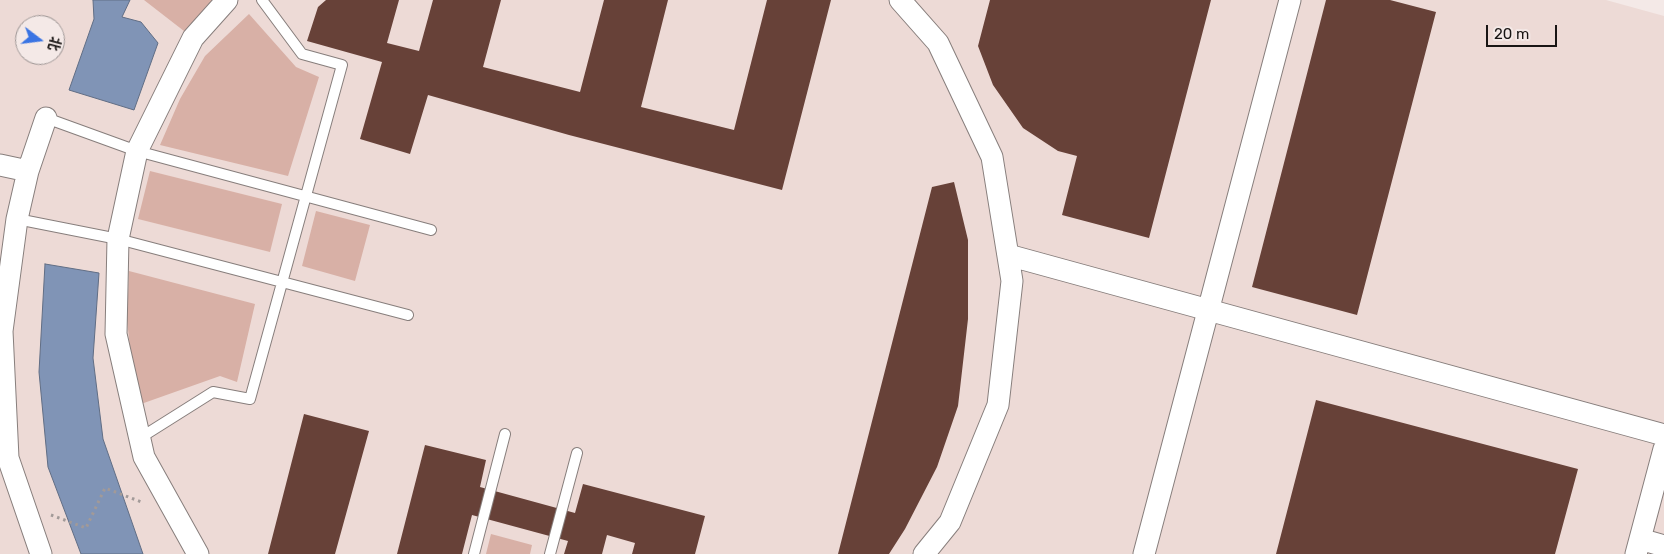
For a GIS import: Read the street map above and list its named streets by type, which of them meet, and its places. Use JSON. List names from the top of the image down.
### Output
{
  "scale_bar": "20 m",
  "north": "right"
}
